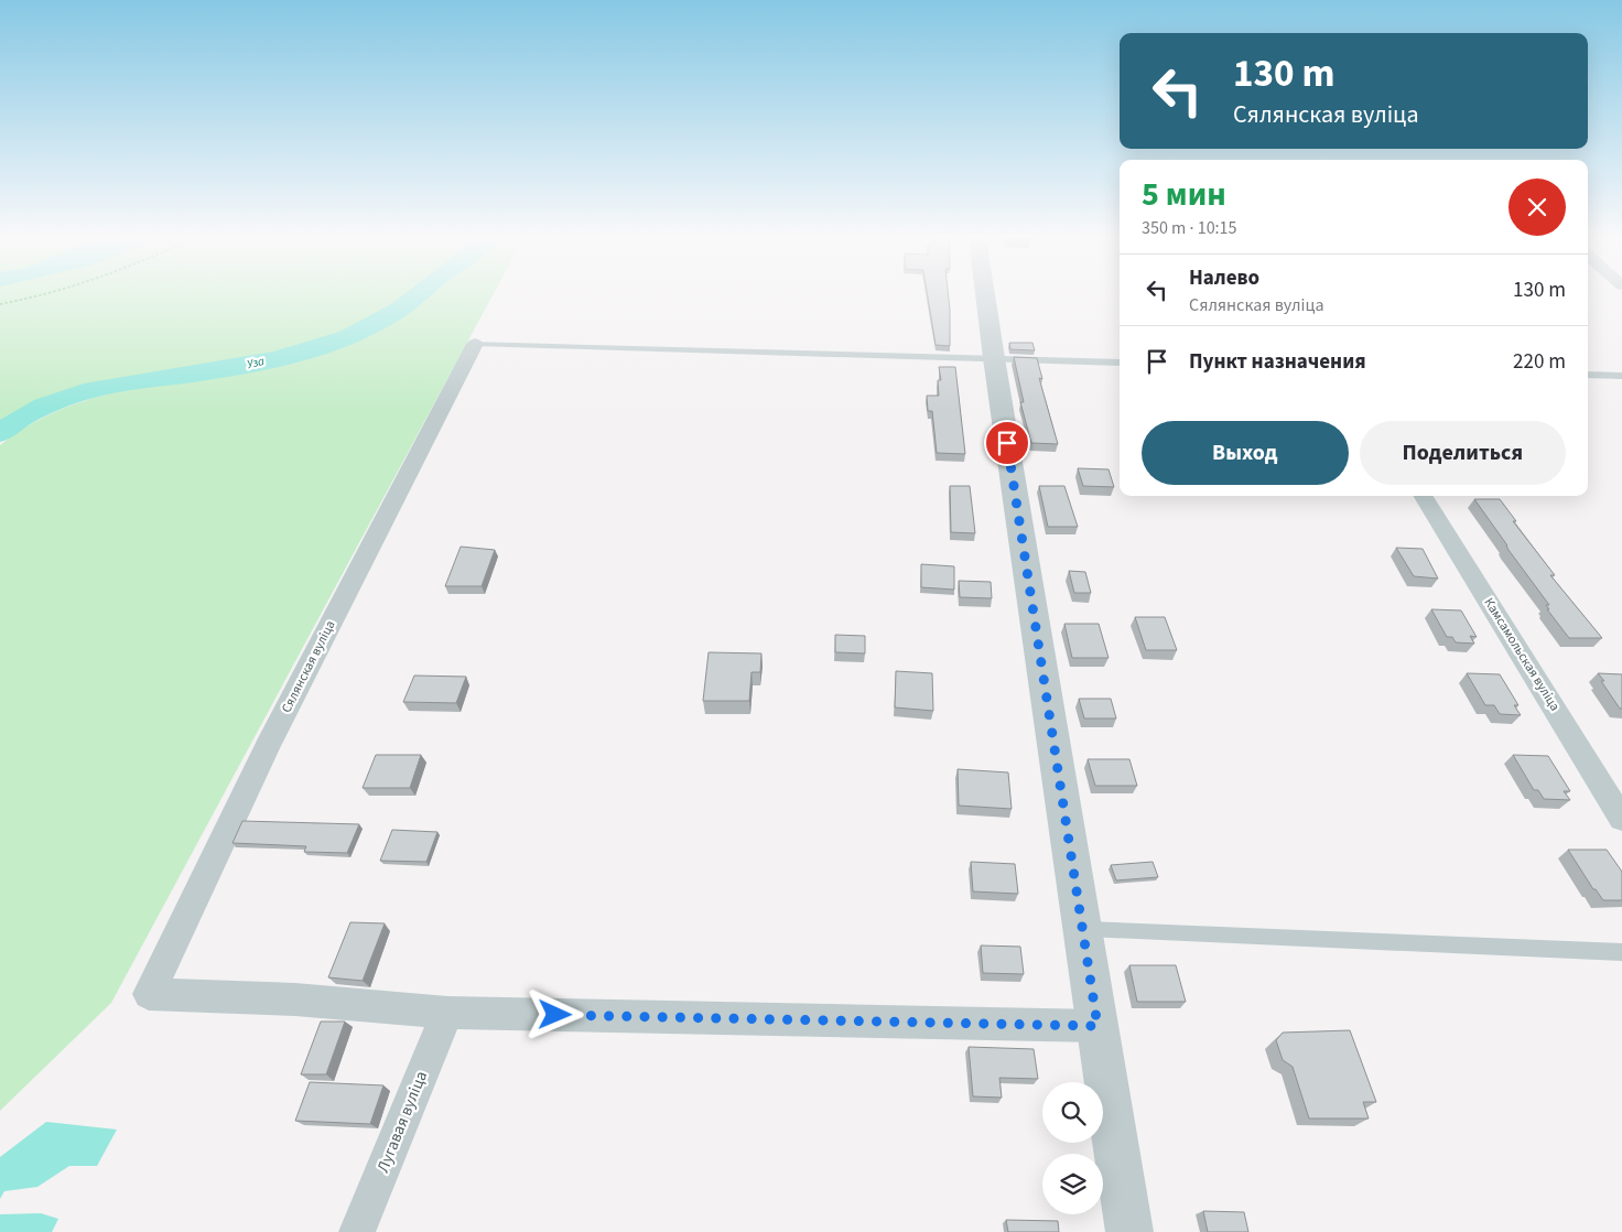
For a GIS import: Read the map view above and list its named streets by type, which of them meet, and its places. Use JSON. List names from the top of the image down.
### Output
{
  "streets": {
    "street": ["Камсамольская вуліца", "Сялянская вуліца", "Лугавая вуліца"]
  },
  "crossings": [
    ["Сялянская вуліца", "Лугавая вуліца"]
  ],
  "water": ["Уза"],
  "page": {
    "turn": ["130 m", "Сялянская вуліца"],
    "heading": ["5 мин", "350 m · 10:15"],
    "list": [
      {
        "name": "Налево",
        "note": "Сялянская вуліца",
        "value": "130 m"
      },
      {
        "name": "Пункт назначения",
        "value": "220 m"
      }
    ],
    "buttons": ["Выход", "Поделиться"]
  }
}
